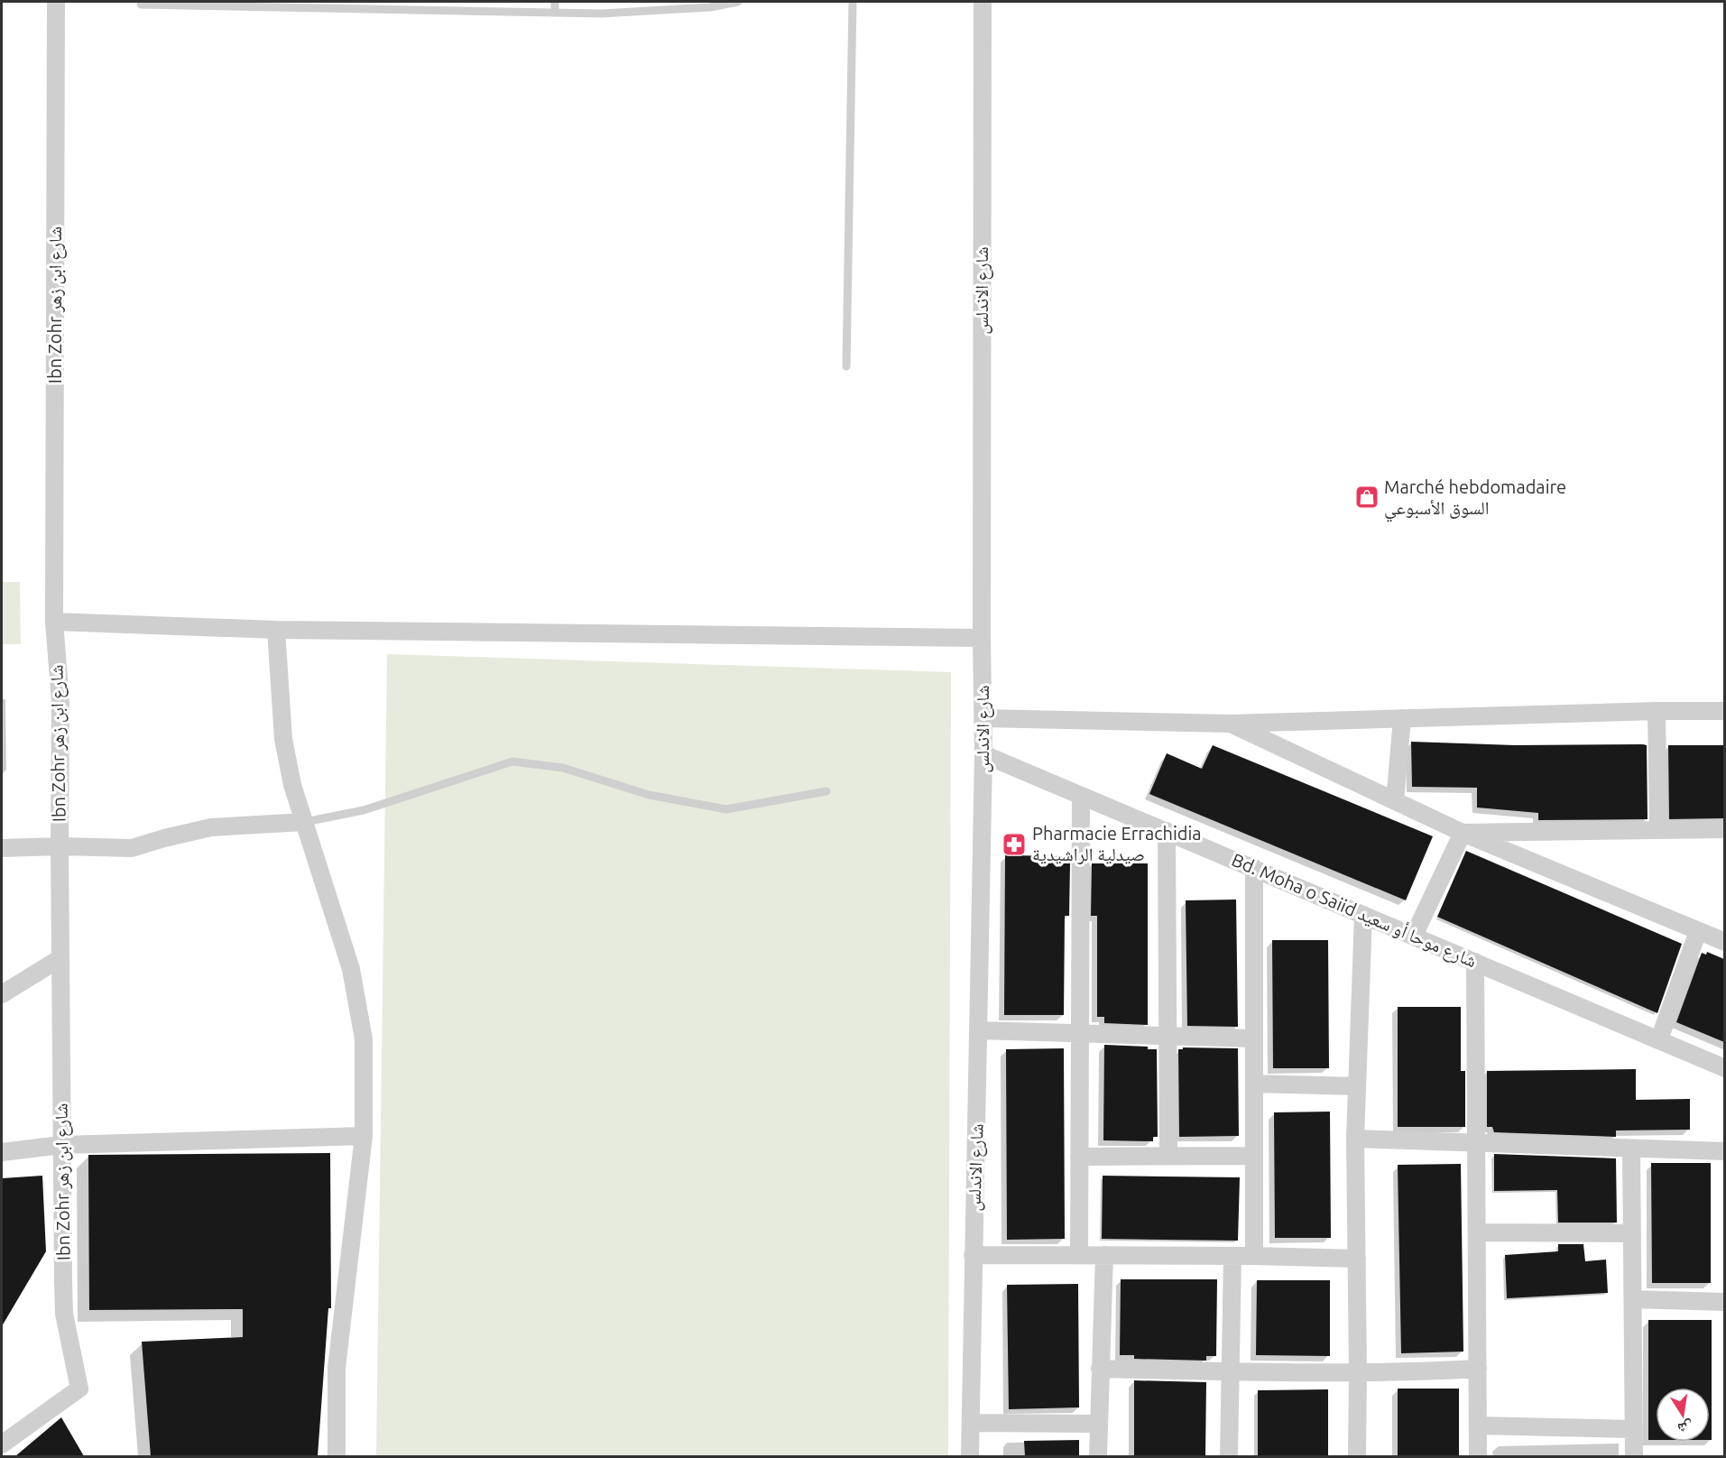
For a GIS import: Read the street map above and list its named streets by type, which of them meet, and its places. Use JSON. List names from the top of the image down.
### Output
{
  "streets": {
    "street": ["شارع الاندلس", "Ibn Zohr شارع ابن زهر", "Bd. Moha o Saiid شارع موحا أو سعيد"]
  },
  "crossings": [
    ["شارع الاندلس", "Bd. Moha o Saiid شارع موحا أو سعيد"]
  ],
  "places": {
    "shop": ["Marché hebdomadaire السوق الأسبوعي"],
    "pharmacy": ["Pharmacie Errachidia صيدلية الراشيدية"]
  },
  "north": "bottom"
}
